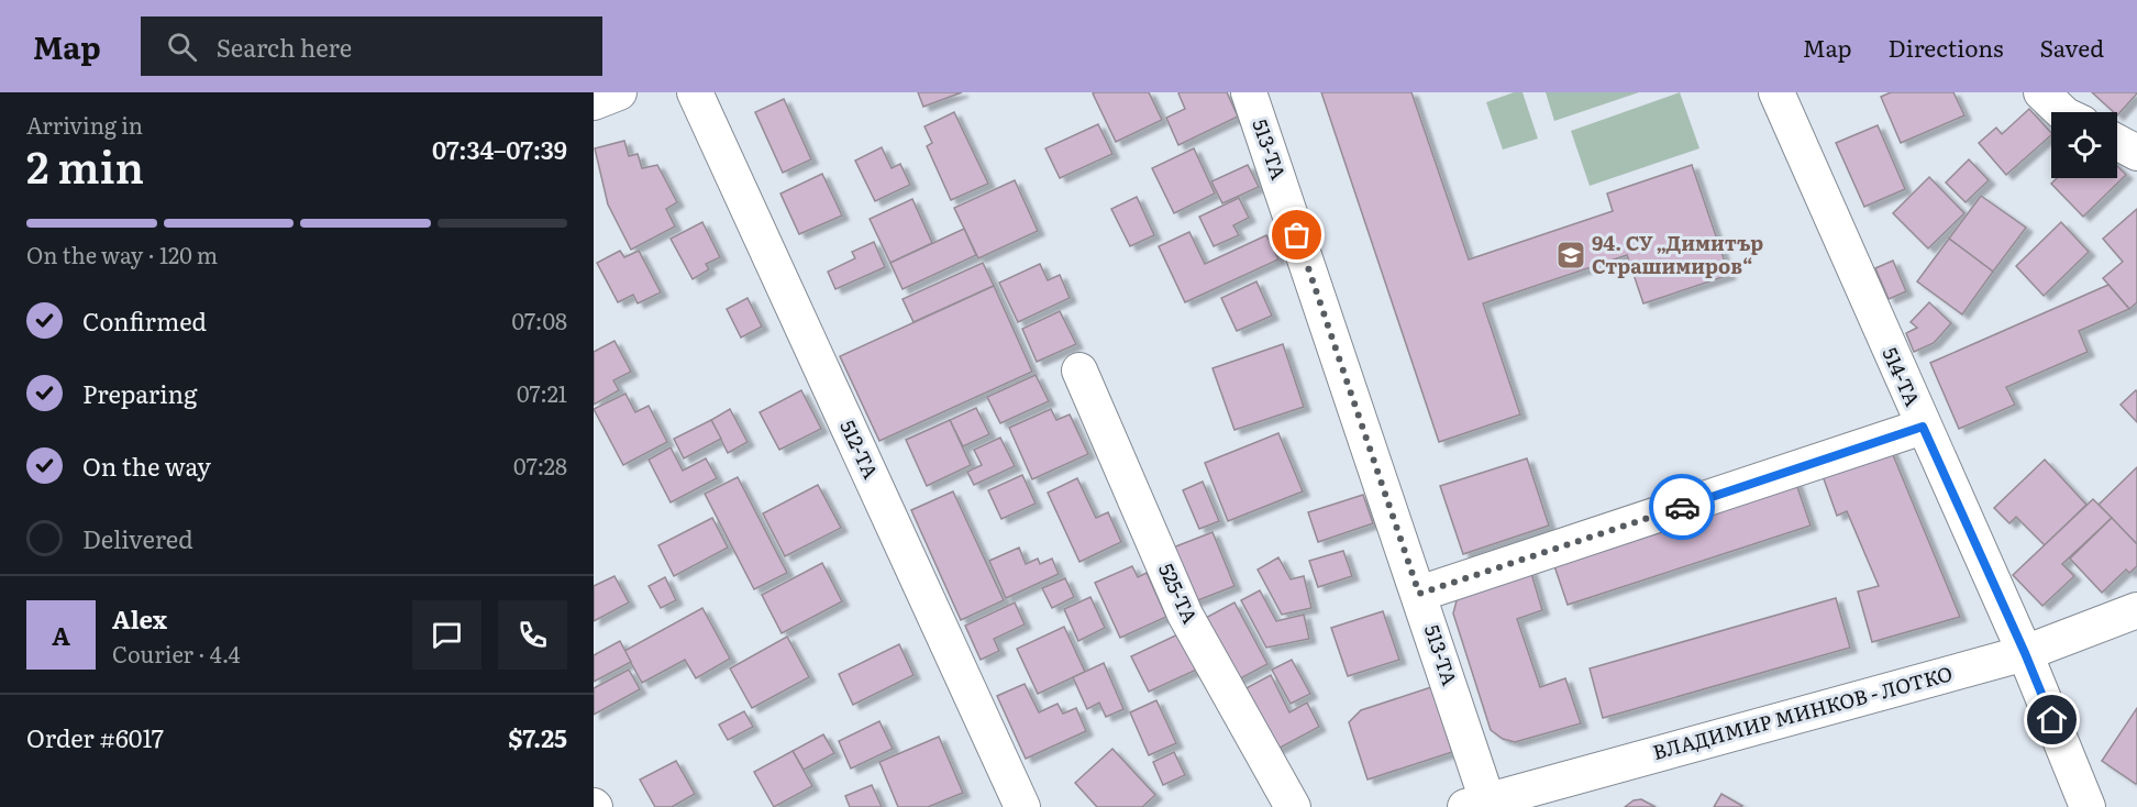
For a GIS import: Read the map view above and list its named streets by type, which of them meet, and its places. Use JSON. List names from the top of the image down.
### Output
{
  "streets": {
    "street": [
      "513-ТА",
      "514-ТА",
      "512-ТА",
      "525-ТА",
      "ВЛАДИМИР МИНКОВ - ЛОТКО"
    ]
  },
  "crossings": [
    ["513-ТА", "ВЛАДИМИР МИНКОВ - ЛОТКО"],
    ["514-ТА", "ВЛАДИМИР МИНКОВ - ЛОТКО"]
  ],
  "places": {
    "school or university": ["94. СУ „Димитър Страшимиров“"]
  },
  "page": {
    "header": "Map",
    "search": "Search here",
    "nav": ["Map", "Directions", "Saved"],
    "heading": ["2 min", "Arriving in", "07:34–07:39"],
    "panel": [
      "Alex",
      "Courier · 4.4",
      "Order #6017",
      "$7.25"
    ],
    "bar": "On the way · 120 m",
    "list": [
      ["Confirmed", "07:08"],
      ["Preparing", "07:21"],
      ["On the way", "07:28"],
      "Delivered"
    ],
    "round": "A"
  }
}
